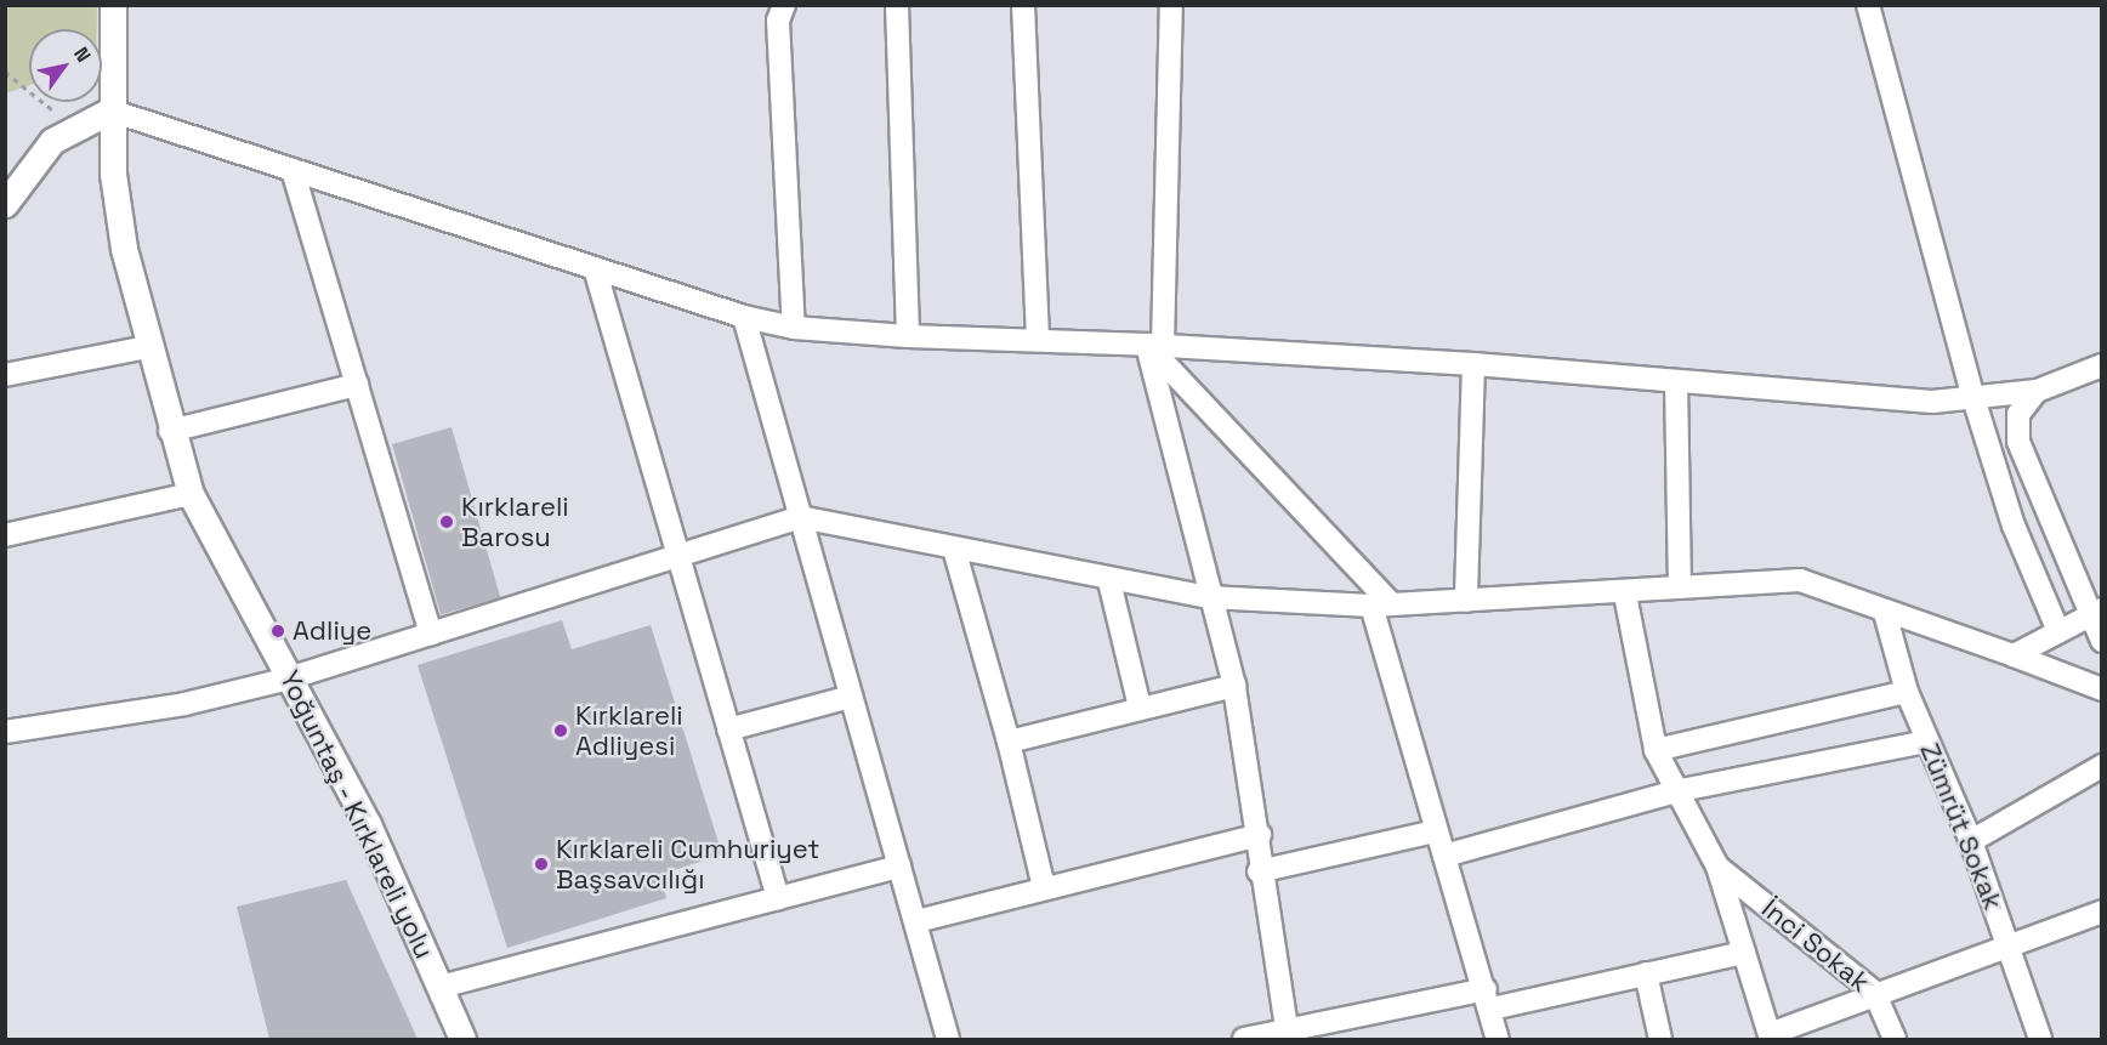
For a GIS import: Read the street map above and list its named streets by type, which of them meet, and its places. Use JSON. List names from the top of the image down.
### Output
{
  "streets": {
    "street": ["Yoğuntaş - Kırklareli yolu", "Zümrüt Sokak", "İnci Sokak"]
  },
  "places": [
    "Kırklareli Barosu",
    "Adliye",
    "Kırklareli Adliyesi",
    "Kırklareli Cumhuriyet Başsavcılığı"
  ],
  "north": "top right"
}
